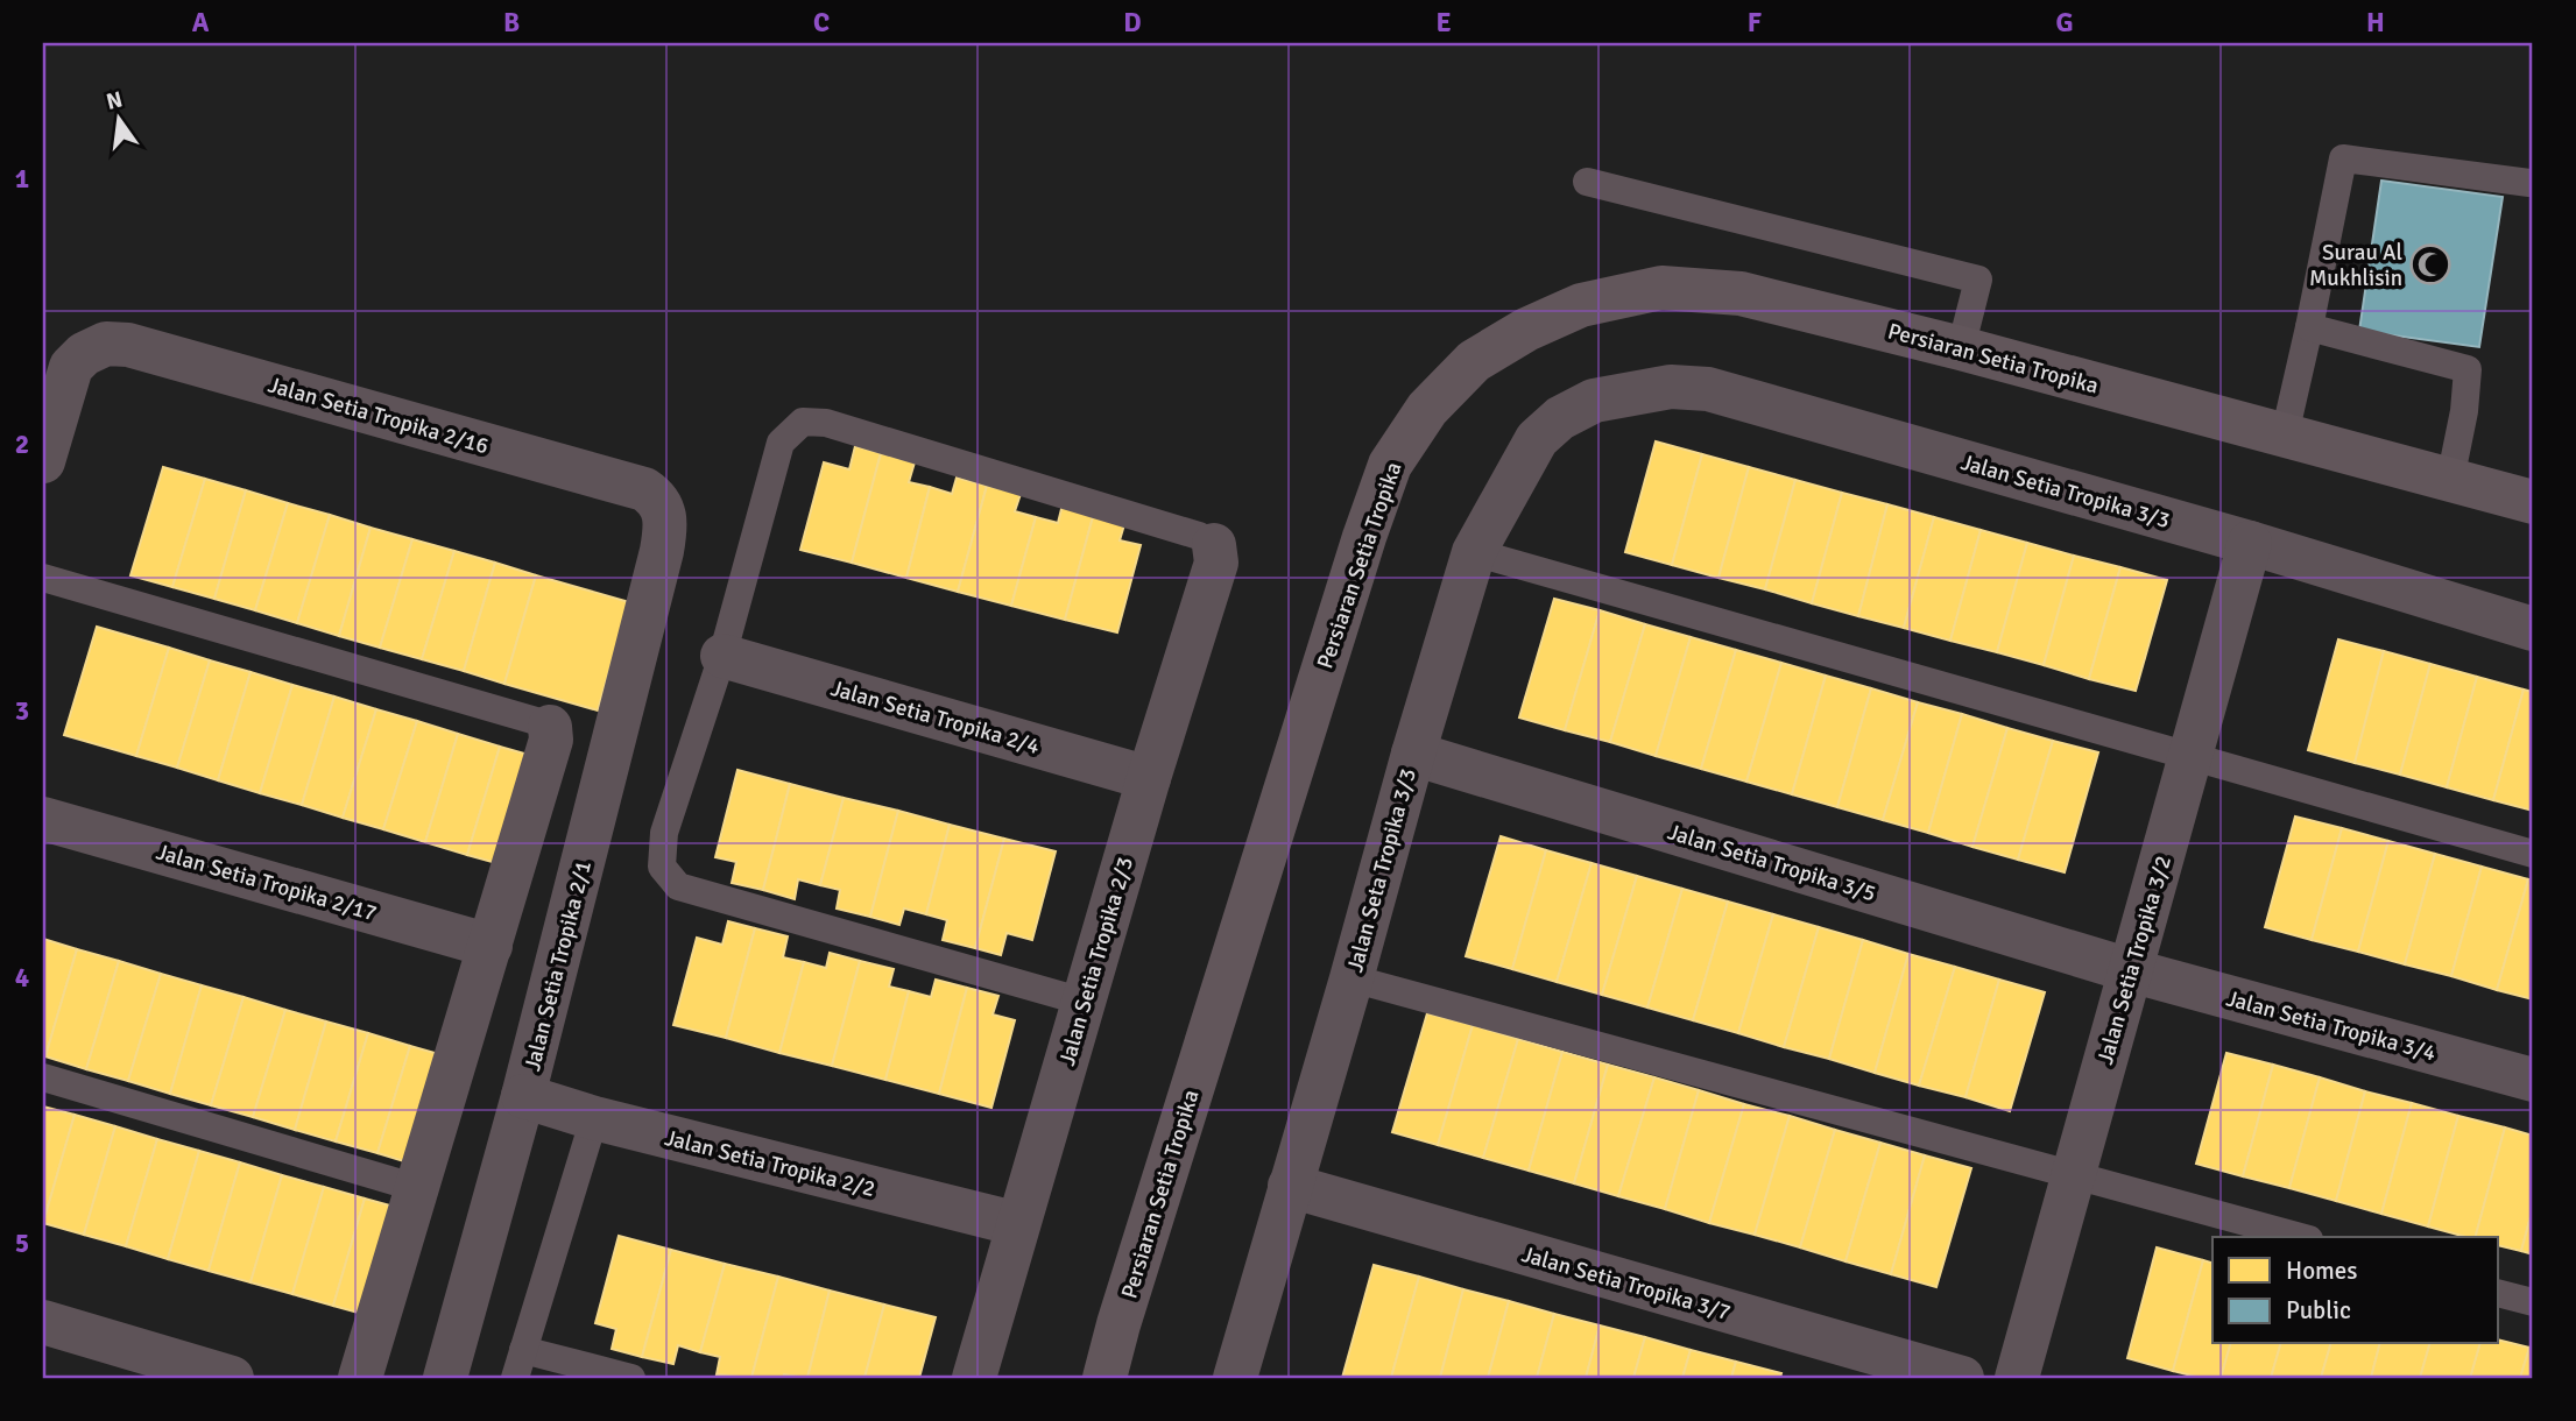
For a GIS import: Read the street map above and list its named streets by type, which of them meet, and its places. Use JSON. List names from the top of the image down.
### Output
{
  "streets": {
    "street": [
      "Persiaran Setia Tropika",
      "Jalan Setia Tropika 2/16",
      "Jalan Setia Tropika 3/3",
      "Jalan Setia Tropika 2/4",
      "Jalan Setia Tropika 3/5",
      "Jalan Seta Tropika 3/3",
      "Jalan Setia Tropika 2/17",
      "Jalan Setia Tropika 3/2",
      "Jalan Setia Tropika 2/3",
      "Jalan Setia Tropika 2/1",
      "Jalan Setia Tropika 3/4",
      "Jalan Setia Tropika 2/2",
      "Jalan Setia Tropika 3/7"
    ]
  },
  "crossings": [
    ["Jalan Setia Tropika 2/16", "Jalan Setia Tropika 2/1"],
    ["Jalan Setia Tropika 3/3", "Jalan Seta Tropika 3/3"],
    ["Jalan Setia Tropika 3/3", "Jalan Setia Tropika 3/2"],
    ["Jalan Setia Tropika 2/4", "Jalan Setia Tropika 2/3"],
    ["Jalan Setia Tropika 3/5", "Jalan Seta Tropika 3/3"],
    ["Jalan Setia Tropika 3/5", "Jalan Setia Tropika 3/2"],
    ["Jalan Setia Tropika 3/5", "Jalan Setia Tropika 3/4"],
    ["Jalan Seta Tropika 3/3", "Jalan Setia Tropika 3/7"],
    ["Jalan Setia Tropika 3/2", "Jalan Setia Tropika 3/4"],
    ["Jalan Setia Tropika 2/3", "Jalan Setia Tropika 2/2"],
    ["Jalan Setia Tropika 2/1", "Jalan Setia Tropika 2/2"]
  ],
  "places": {
    "mosque": ["Surau Al Mukhlisin"]
  },
  "legend": ["Homes", "Public"],
  "north": "top",
  "grid": {
    "columns": [
      "A",
      "B",
      "C",
      "D",
      "E",
      "F",
      "G",
      "H"
    ],
    "rows": [
      "1",
      "2",
      "3",
      "4",
      "5"
    ]
  }
}
